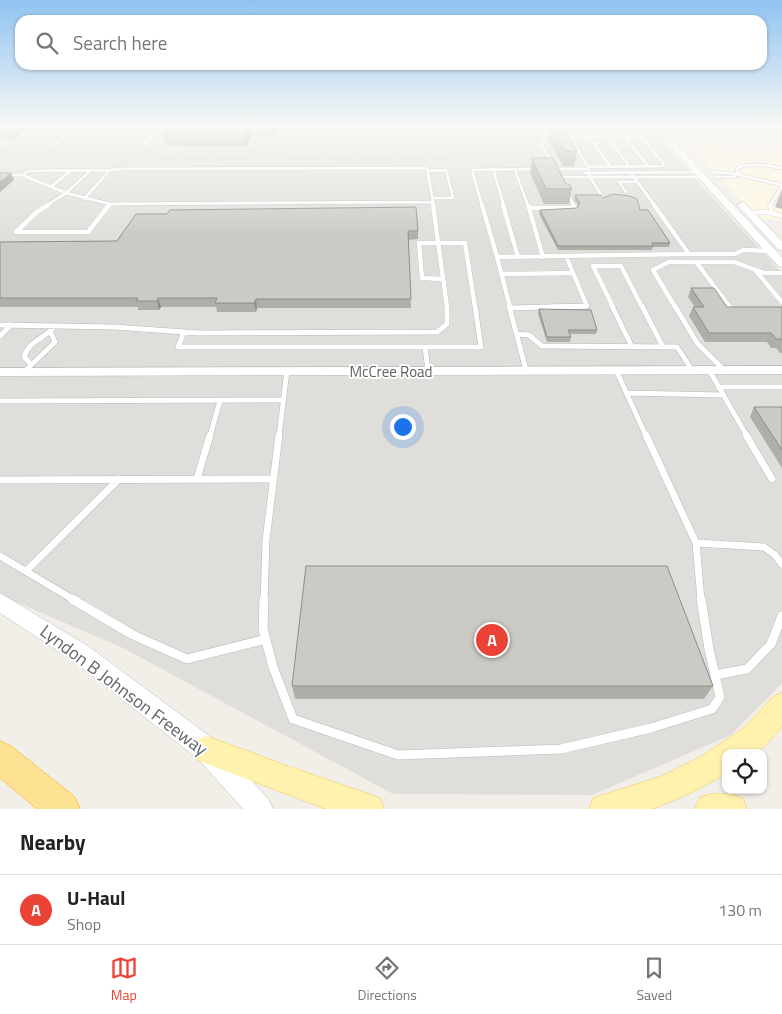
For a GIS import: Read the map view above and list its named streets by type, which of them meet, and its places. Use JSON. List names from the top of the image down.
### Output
{
  "streets": {
    "main road": ["McCree Road", "Lyndon B Johnson Freeway"]
  },
  "page": {
    "search": "Search here",
    "pins": "A",
    "heading": "Nearby",
    "list": [
      {
        "mark": "A",
        "name": "U-Haul",
        "note": "Shop",
        "value": "130 m"
      }
    ],
    "nav": ["Map", "Directions", "Saved"]
  }
}
